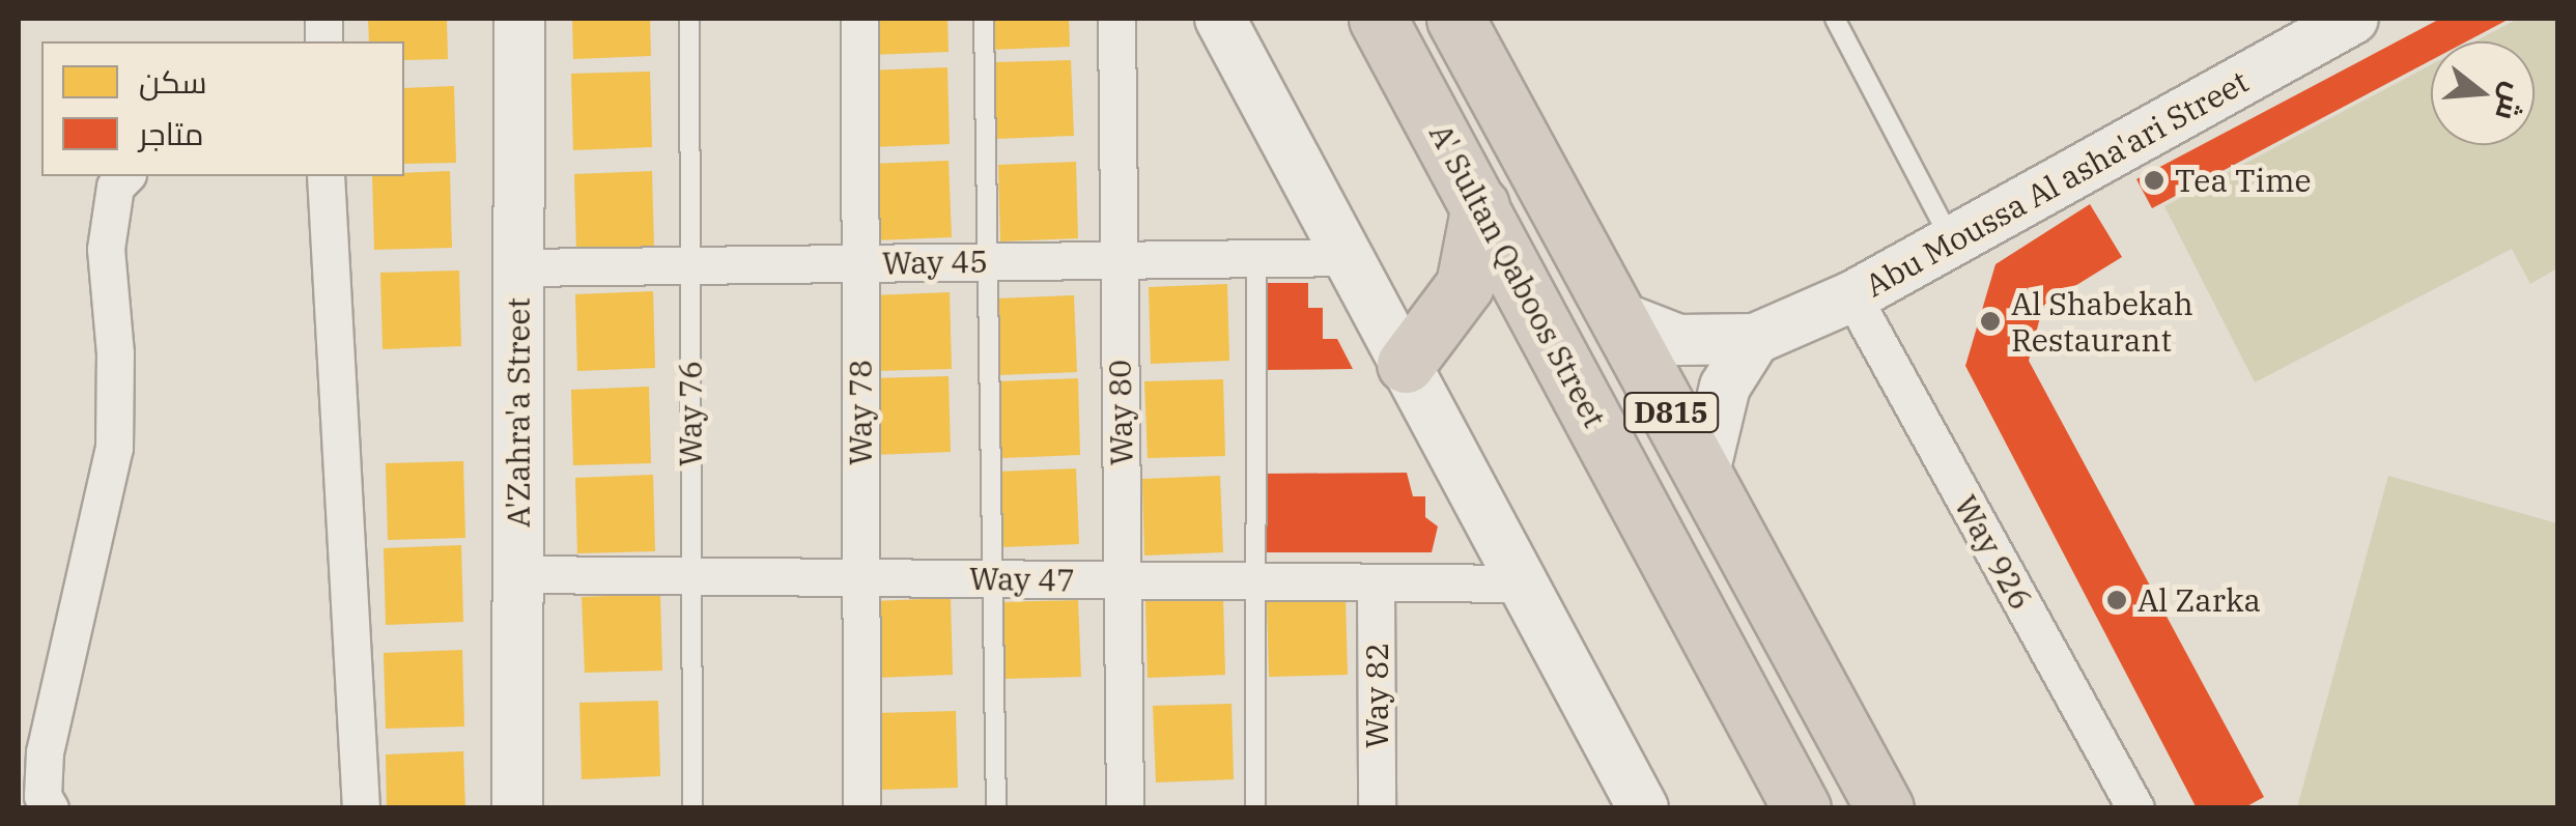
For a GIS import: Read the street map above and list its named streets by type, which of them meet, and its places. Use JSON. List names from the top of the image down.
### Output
{
  "streets": {
    "highway": ["A' Sultan Qaboos Street", "D815"],
    "street": [
      "Abu Moussa Al asha'ari Street",
      "Way 45",
      "A'Zahra'a Street",
      "Way 78",
      "Way 80",
      "Way 926",
      "Way 47",
      "Way 82"
    ],
    "lane": ["Way 76"]
  },
  "crossings": [
    ["Abu Moussa Al asha'ari Street", "D815"],
    ["Abu Moussa Al asha'ari Street", "Way 926"],
    ["Way 45", "A'Zahra'a Street"],
    ["Way 45", "Way 78"],
    ["Way 45", "Way 80"],
    ["Way 45", "Way 76"],
    ["A'Zahra'a Street", "Way 47"],
    ["Way 78", "Way 47"],
    ["Way 80", "Way 47"],
    ["Way 76", "Way 47"],
    ["Way 47", "Way 82"]
  ],
  "places": ["Tea Time", "Al Shabekah Restaurant", "Al Zarka"],
  "legend": ["سكن", "متاجر"],
  "north": "right"
}
